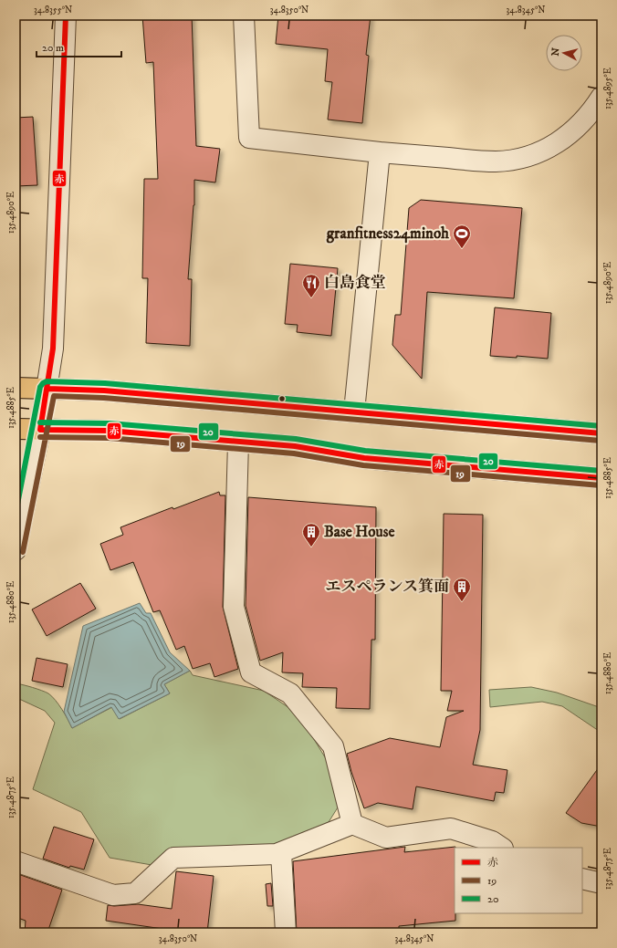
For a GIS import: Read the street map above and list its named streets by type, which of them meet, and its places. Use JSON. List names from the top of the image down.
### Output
{
  "places": {
    "sports": ["granfitness24minoh"],
    "restaurant": ["白島食堂"],
    "building": ["Base House", "エスペランス箕面"]
  },
  "lines": ["transit line 赤", "transit line 20", "transit line 19"],
  "legend": ["赤", "19", "20"],
  "scale_bar": "20 m",
  "north": "left",
  "coordinates": [
    "34.8355°N",
    "34.8350°N",
    "34.8345°N",
    "135.4895°E",
    "135.4890°E",
    "135.4885°E",
    "135.4880°E",
    "135.4875°E"
  ]
}
